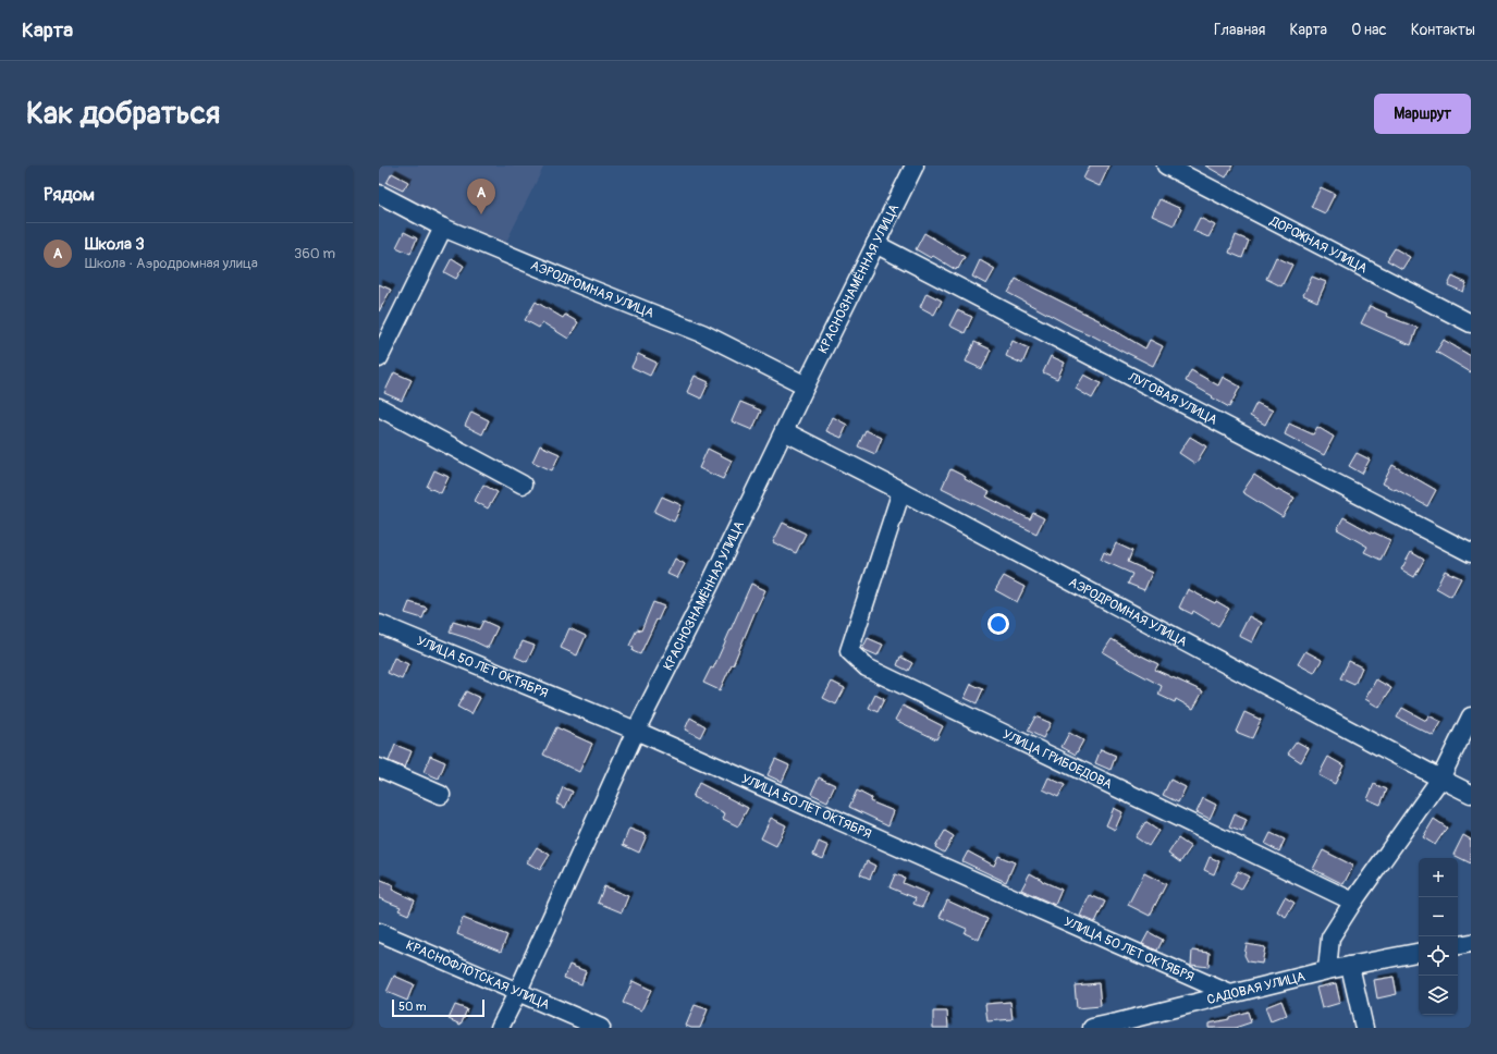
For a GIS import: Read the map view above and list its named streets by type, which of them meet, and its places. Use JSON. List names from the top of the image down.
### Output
{
  "streets": {
    "street": [
      "ДОРОЖНАЯ УЛИЦА",
      "КРАСНОЗНАМЁННАЯ УЛИЦА",
      "АЭРОДРОМНАЯ УЛИЦА",
      "ЛУГОВАЯ УЛИЦА",
      "УЛИЦА 50 ЛЕТ ОКТЯБРЯ",
      "УЛИЦА ГРИБОЕДОВА",
      "КРАСНОФЛОТСКАЯ УЛИЦА",
      "САДОВАЯ УЛИЦА"
    ]
  },
  "crossings": [
    ["КРАСНОЗНАМЁННАЯ УЛИЦА", "АЭРОДРОМНАЯ УЛИЦА"],
    ["КРАСНОЗНАМЁННАЯ УЛИЦА", "ЛУГОВАЯ УЛИЦА"],
    ["КРАСНОЗНАМЁННАЯ УЛИЦА", "УЛИЦА 50 ЛЕТ ОКТЯБРЯ"],
    ["КРАСНОЗНАМЁННАЯ УЛИЦА", "КРАСНОФЛОТСКАЯ УЛИЦА"],
    ["АЭРОДРОМНАЯ УЛИЦА", "УЛИЦА ГРИБОЕДОВА"],
    ["УЛИЦА 50 ЛЕТ ОКТЯБРЯ", "САДОВАЯ УЛИЦА"]
  ],
  "scale_bar": "50 m",
  "page": {
    "header": "Карта",
    "nav": [
      "Главная",
      "Карта",
      "О нас",
      "Контакты"
    ],
    "buttons": "Маршрут",
    "title": "Как добраться",
    "heading": "Рядом",
    "pins": "A",
    "list": [
      {
        "mark": "A",
        "name": "Школа 3",
        "note": "Школа · Аэродромная улица",
        "value": "360 m"
      }
    ],
    "map_buttons": ["+", "−"],
    "scale": "50 m"
  }
}
